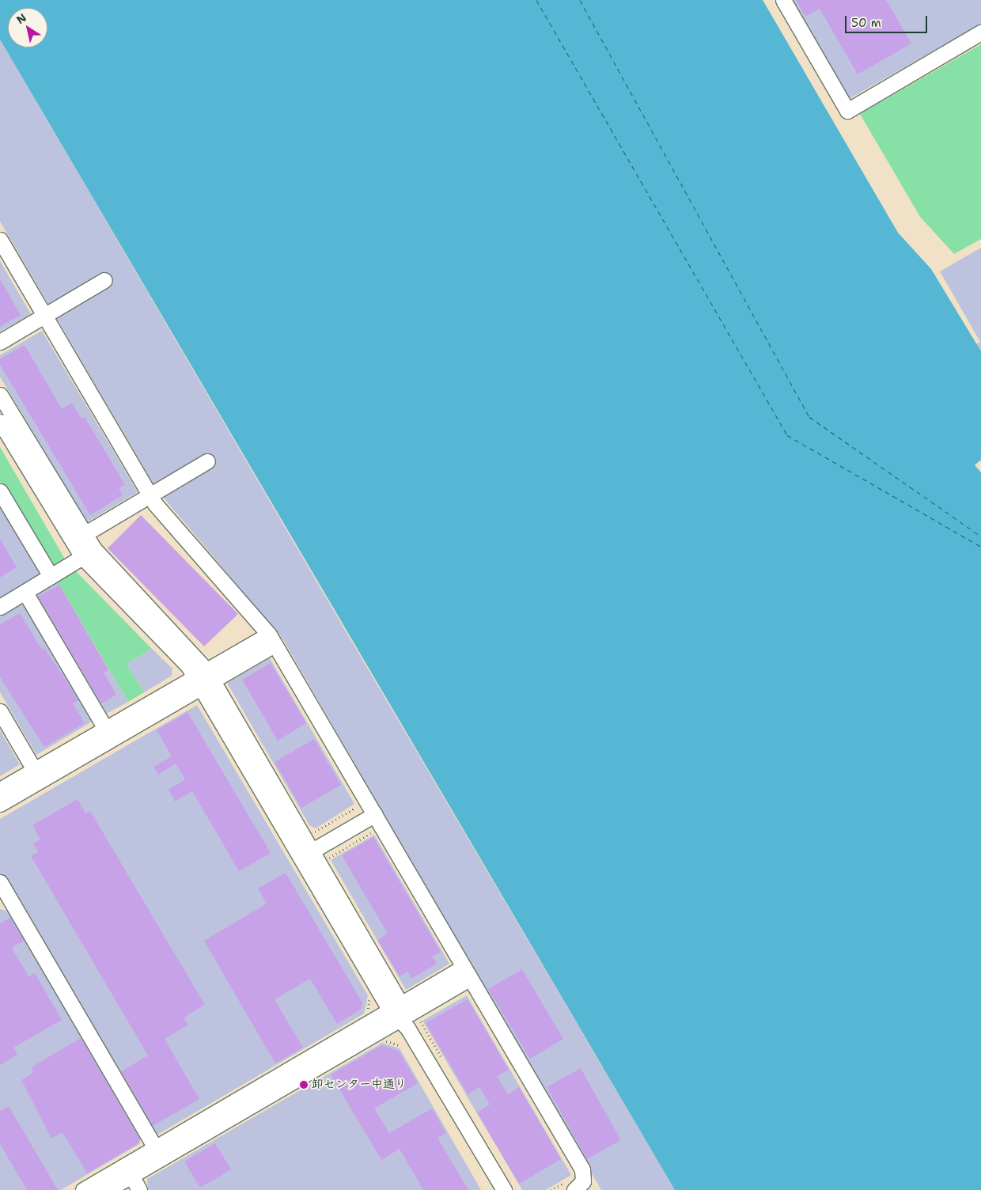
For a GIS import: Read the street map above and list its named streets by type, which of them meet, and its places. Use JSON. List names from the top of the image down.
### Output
{
  "places": ["卸センター中通り"],
  "scale_bar": "50 m",
  "north": "top left"
}
